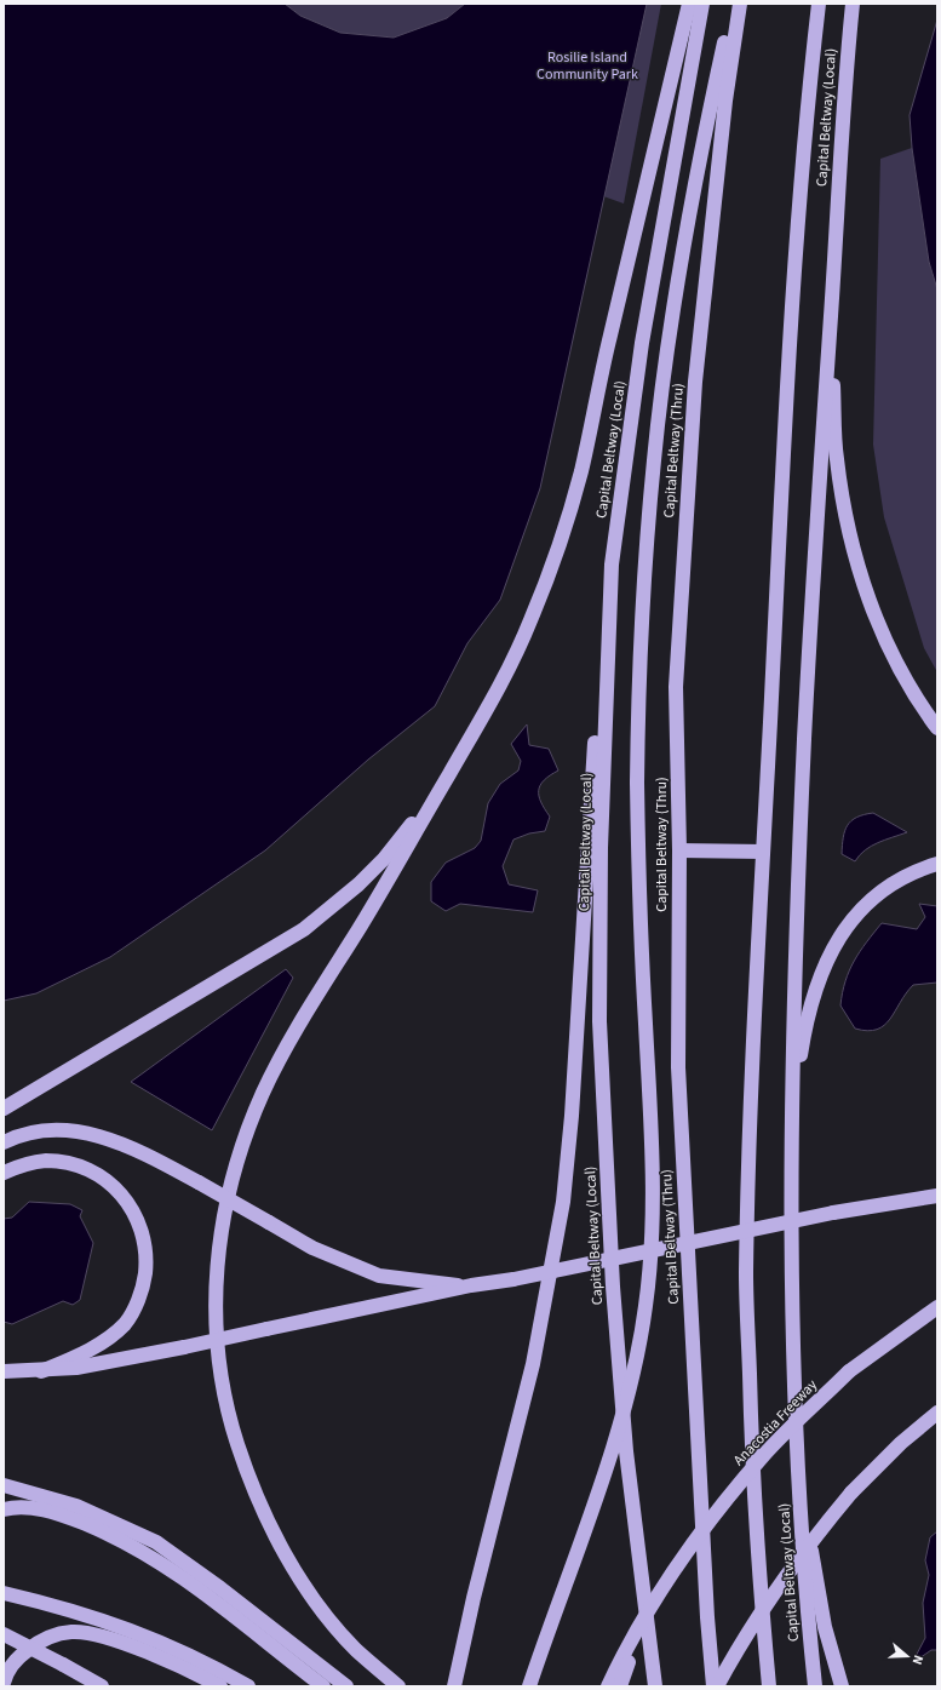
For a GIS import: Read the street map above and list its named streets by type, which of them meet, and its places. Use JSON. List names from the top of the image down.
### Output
{
  "streets": {
    "highway": ["Capital Beltway (Local)", "Capital Beltway (Thru)", "Anacostia Freeway"]
  },
  "parks": ["Rosilie Island Community Park"],
  "north": "right"
}
